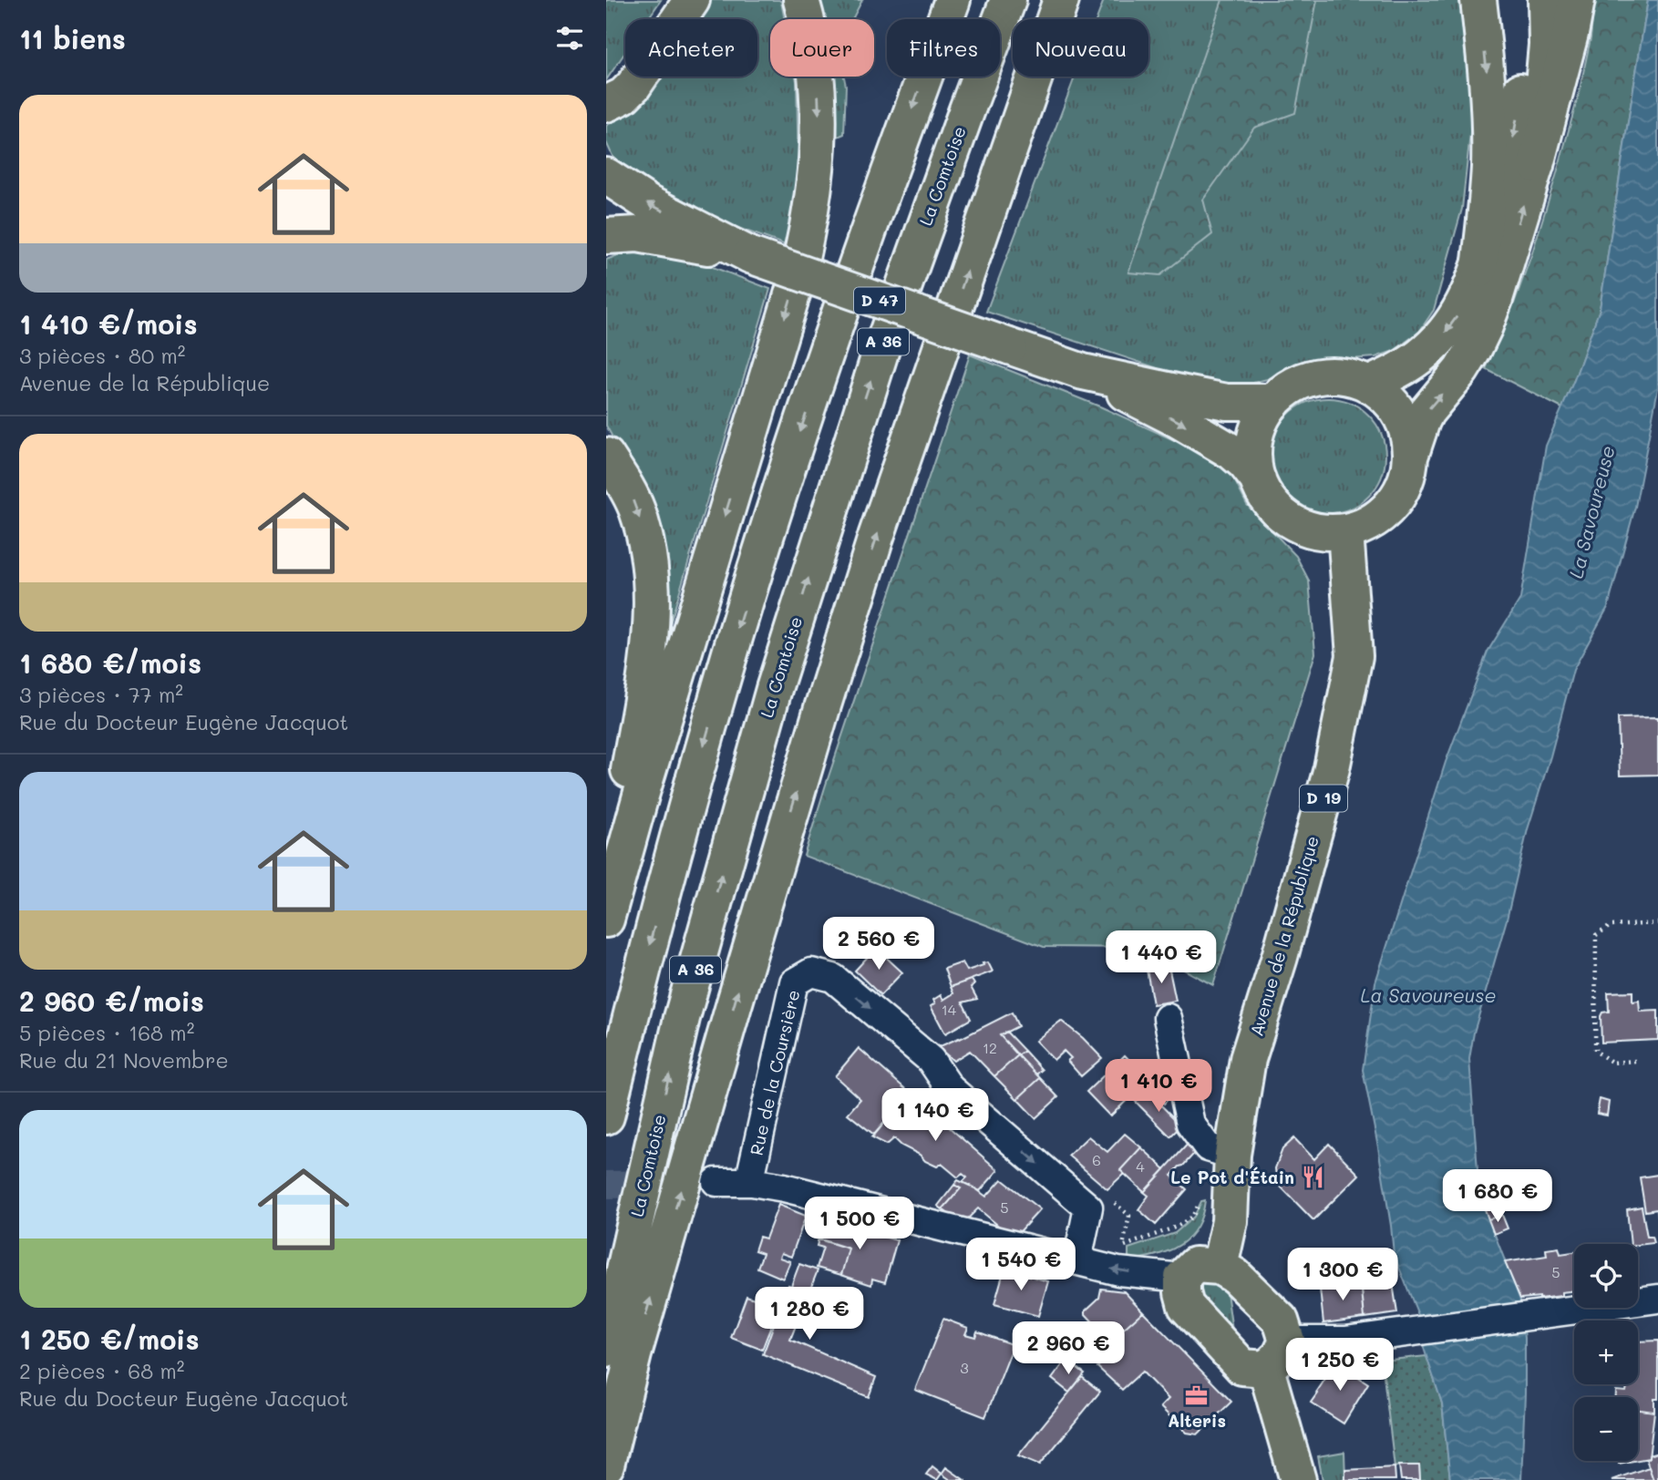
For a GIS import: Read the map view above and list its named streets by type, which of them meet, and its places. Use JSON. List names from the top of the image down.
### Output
{
  "streets": {
    "main road": [
      "La Comtoise",
      "D 47",
      "A 36",
      "D 19",
      "Avenue de la République"
    ],
    "street": ["Rue de la Coursière"]
  },
  "crossings": [
    ["D 47", "Avenue de la République"]
  ],
  "water": ["La Savoureuse"],
  "places": {
    "restaurant": ["Le Pot d'Étain"],
    "office": ["Alteris"]
  },
  "house_numbers": [
    "14",
    "12",
    "6",
    "4",
    "5",
    "5",
    "3"
  ],
  "page": {
    "heading": "11 biens",
    "chip": [
      "Acheter",
      "Louer",
      "Filtres",
      "Nouveau"
    ],
    "list": [
      {
        "name": "1 410 €/mois",
        "note": "3 pièces · 80 m² · Avenue de la République"
      },
      {
        "name": "1 680 €/mois",
        "note": "3 pièces · 77 m² · Rue du Docteur Eugène Jacquot"
      },
      {
        "name": "2 960 €/mois",
        "note": "5 pièces · 168 m² · Rue du 21 Novembre"
      },
      {
        "name": "1 250 €/mois",
        "note": "2 pièces · 68 m² · Rue du Docteur Eugène Jacquot"
      }
    ],
    "price": [
      "2 560 €",
      "1 440 €",
      "1 410 €",
      "1 140 €",
      "1 680 €",
      "1 500 €",
      "1 540 €",
      "1 300 €",
      "1 280 €",
      "2 960 €",
      "1 250 €"
    ],
    "map_buttons": ["+", "−"]
  }
}
